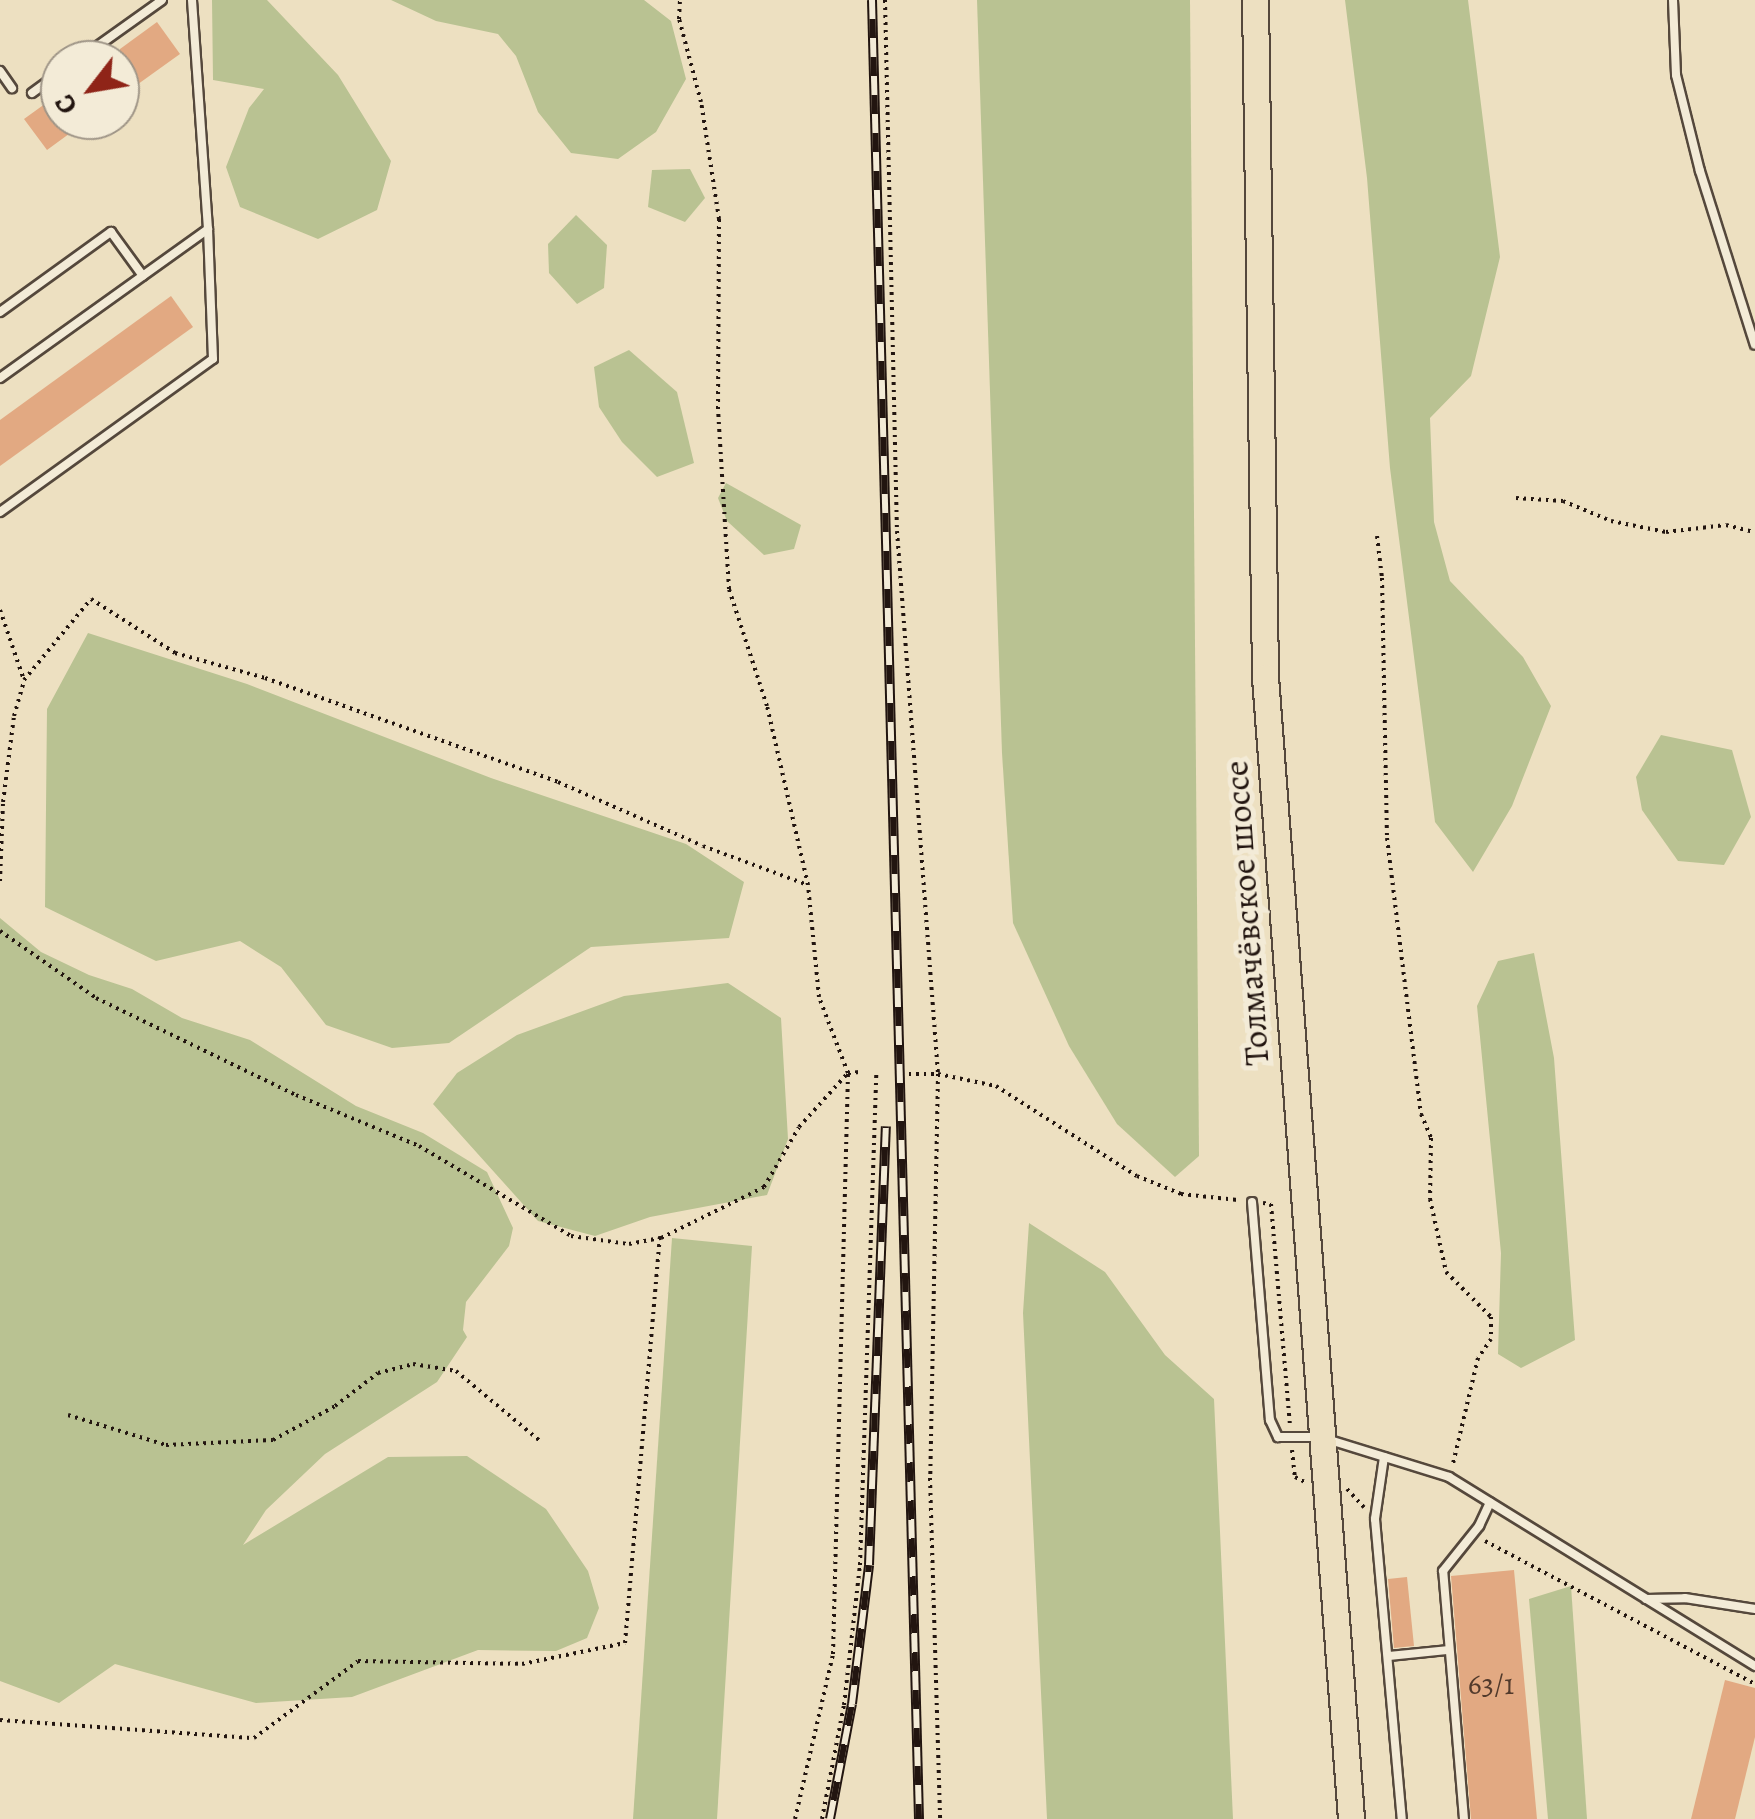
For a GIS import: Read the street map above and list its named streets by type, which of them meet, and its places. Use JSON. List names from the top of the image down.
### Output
{
  "streets": {
    "main road": ["Толмачёвское шоссе"]
  },
  "house_numbers": ["63/1"],
  "north": "bottom left"
}
